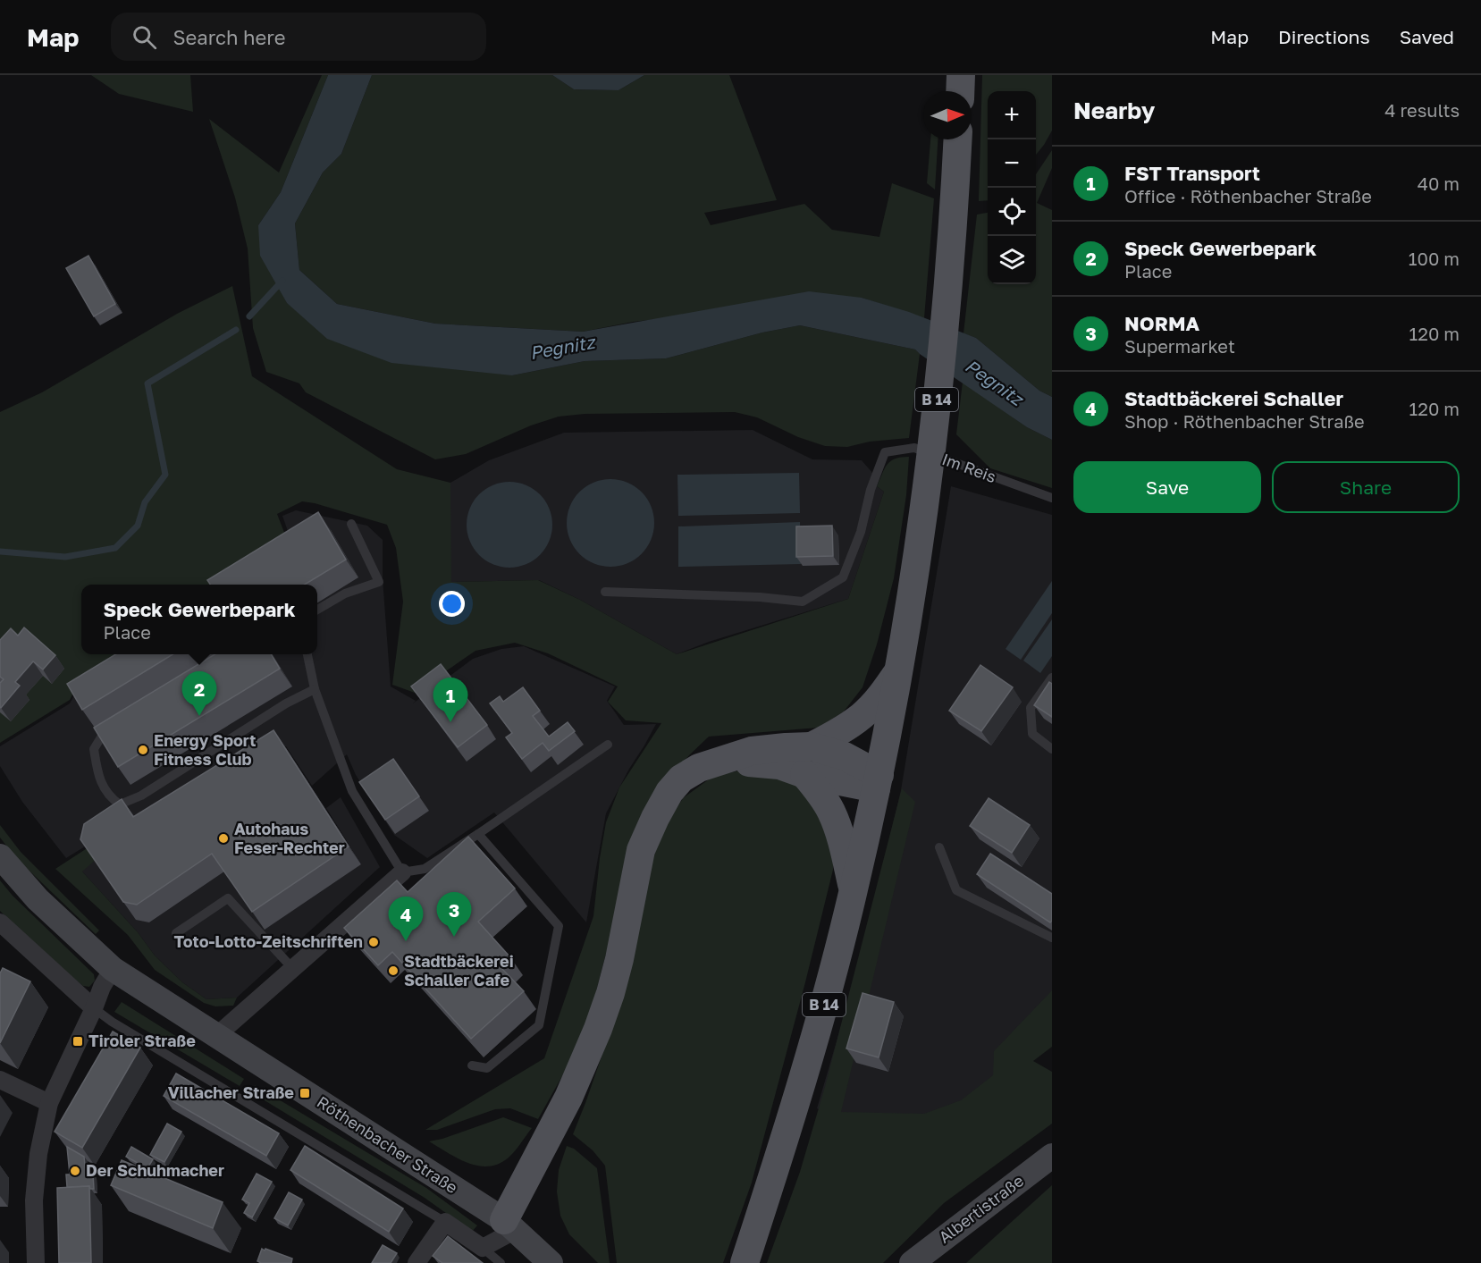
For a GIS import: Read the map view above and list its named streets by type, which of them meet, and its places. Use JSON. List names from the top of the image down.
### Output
{
  "streets": {
    "main road": ["B 14", "Röthenbacher Straße", "Albertistraße"],
    "lane": ["Im Reis"]
  },
  "water": ["Pegnitz"],
  "places": {
    "other": [
      "Energy Sport Fitness Club",
      "Autohaus Feser-Rechter",
      "Toto-Lotto-Zeitschriften",
      "Stadtbäckerei Schaller Cafe",
      "Der Schuhmacher"
    ],
    "transit": ["Tiroler Straße", "Villacher Straße"]
  },
  "north": "right",
  "page": {
    "header": "Map",
    "search": "Search here",
    "nav": ["Map", "Directions", "Saved"],
    "heading": ["Nearby", "4 results"],
    "map_buttons": ["+", "−"],
    "list": [
      {
        "mark": "1",
        "name": "FST Transport",
        "note": "Office · Röthenbacher Straße",
        "value": "40 m"
      },
      {
        "mark": "2",
        "name": "Speck Gewerbepark",
        "note": "Place",
        "value": "100 m"
      },
      {
        "mark": "3",
        "name": "NORMA",
        "note": "Supermarket",
        "value": "120 m"
      },
      {
        "mark": "4",
        "name": "Stadtbäckerei Schaller",
        "note": "Shop · Röthenbacher Straße",
        "value": "120 m"
      }
    ],
    "buttons": ["Save", "Share"],
    "popup": ["Speck Gewerbepark", "Place"],
    "pins": [
      "2",
      "1",
      "3",
      "4"
    ]
  }
}
